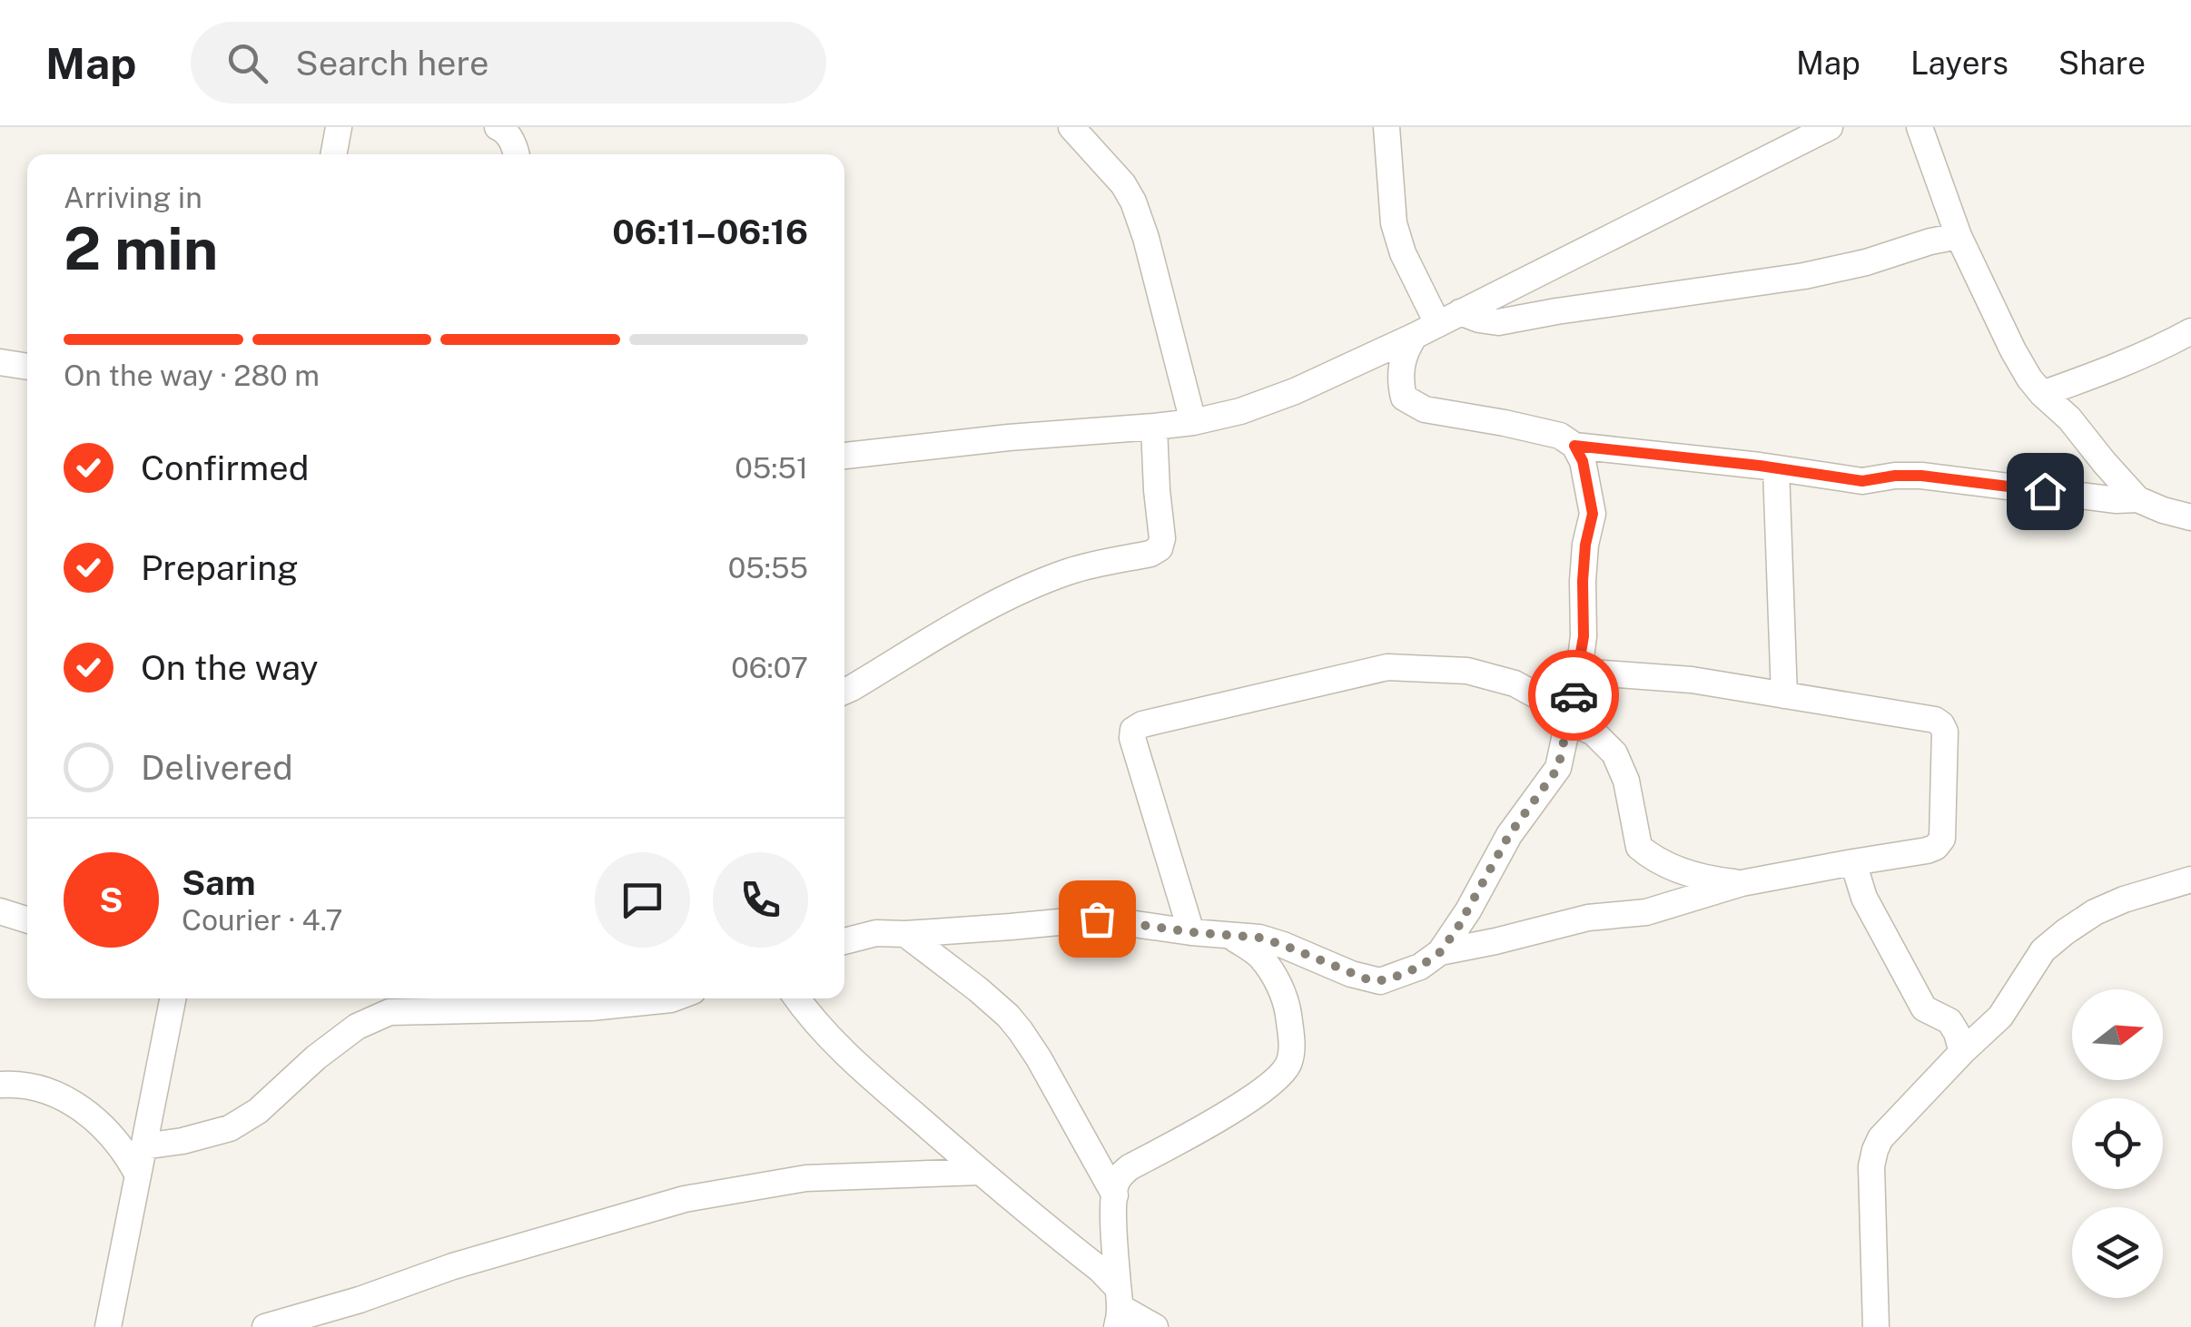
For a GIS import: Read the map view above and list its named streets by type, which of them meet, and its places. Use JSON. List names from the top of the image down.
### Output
{
  "north": "right",
  "page": {
    "header": "Map",
    "search": "Search here",
    "nav": ["Map", "Layers", "Share"],
    "heading": ["2 min", "Arriving in", "06:11–06:16"],
    "panel": ["Sam", "Courier · 4.7"],
    "bar": "On the way · 280 m",
    "list": [
      ["Confirmed", "05:51"],
      ["Preparing", "05:55"],
      ["On the way", "06:07"],
      "Delivered"
    ],
    "round": "S"
  }
}
